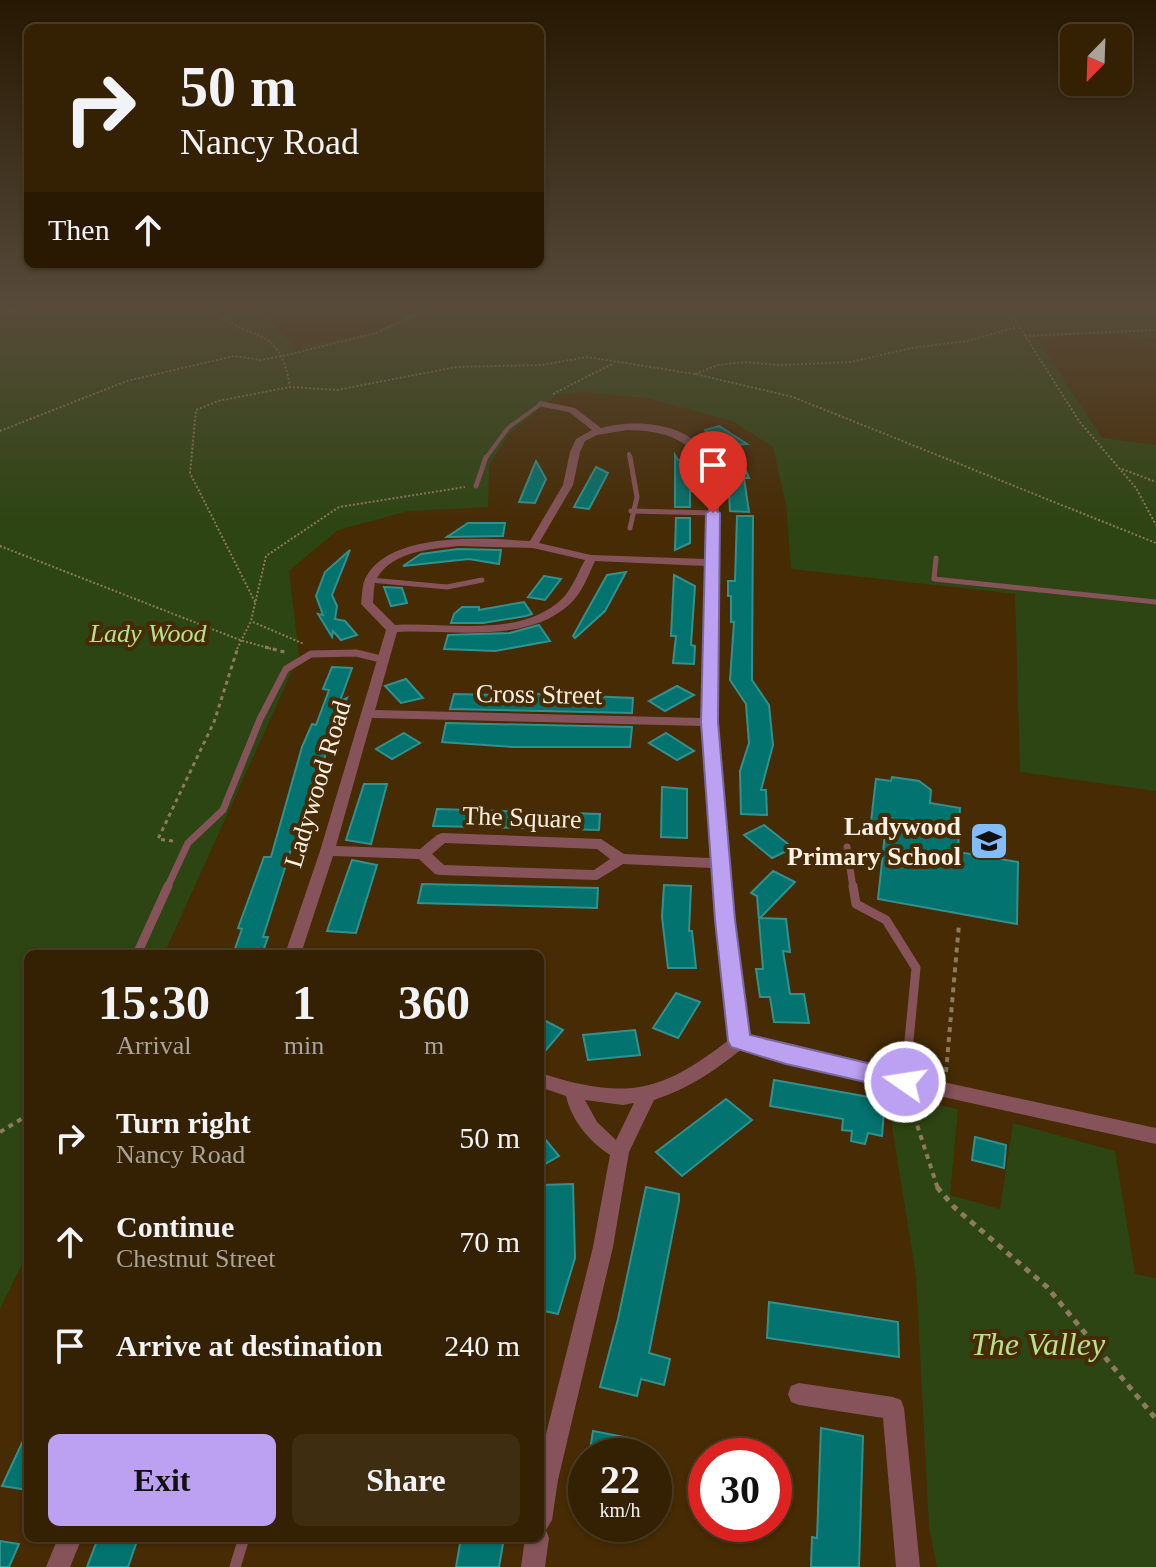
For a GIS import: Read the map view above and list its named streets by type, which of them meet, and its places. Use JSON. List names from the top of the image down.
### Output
{
  "streets": {
    "street": ["Cross Street", "Ladywood Road", "The Square"]
  },
  "crossings": [
    ["Cross Street", "Ladywood Road"],
    ["Ladywood Road", "The Square"]
  ],
  "parks": ["Lady Wood", "The Valley"],
  "places": {
    "school or university": ["Ladywood Primary School"]
  },
  "north": "bottom left",
  "page": {
    "turn": ["50 m", "Nancy Road"],
    "then": "Then",
    "eta": [
      "15:30",
      "Arrival",
      "1",
      "min",
      "360",
      "m"
    ],
    "list": [
      {
        "name": "Turn right",
        "note": "Nancy Road",
        "value": "50 m"
      },
      {
        "name": "Continue",
        "note": "Chestnut Street",
        "value": "70 m"
      },
      {
        "name": "Arrive at destination",
        "value": "240 m"
      }
    ],
    "buttons": ["Exit", "Share"],
    "speed": "22 km/h",
    "limit": "30"
  }
}
